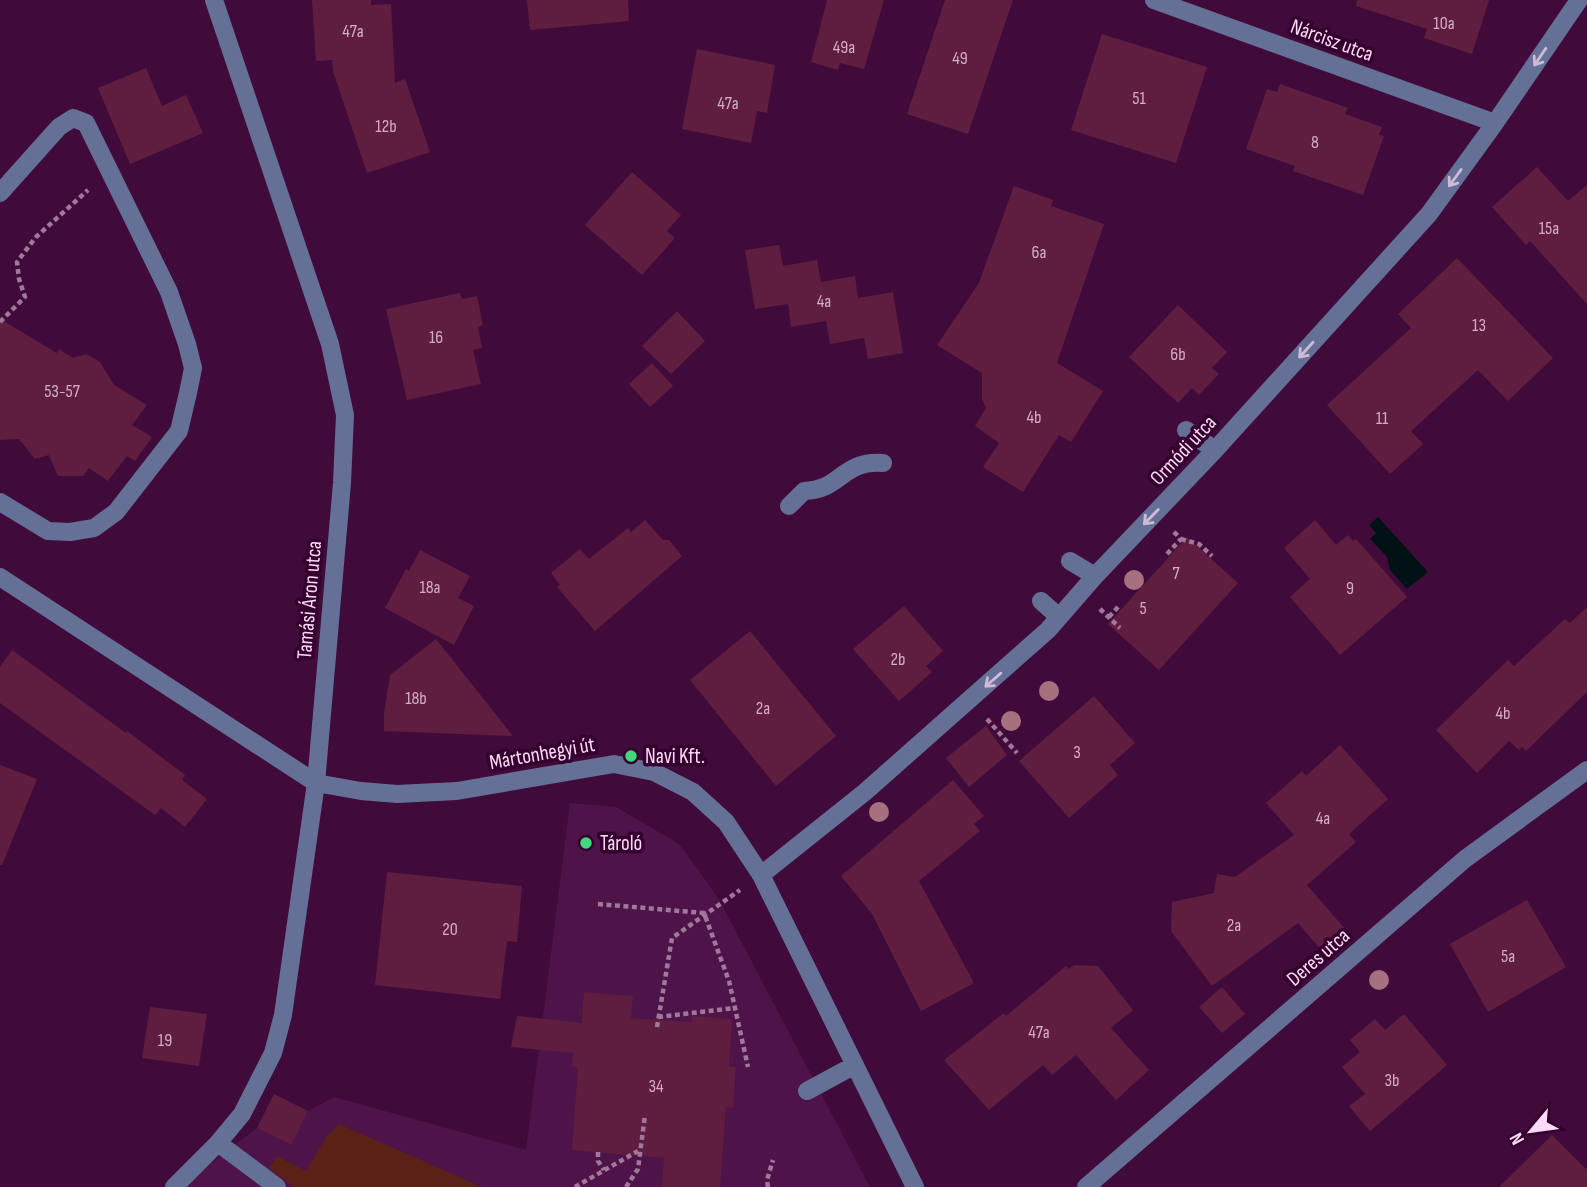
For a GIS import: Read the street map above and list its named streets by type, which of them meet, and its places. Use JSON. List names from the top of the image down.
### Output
{
  "streets": {
    "street": [
      "Nárcisz utca",
      "Ormódi utca",
      "Tamási Áron utca",
      "Mártonhegyi út",
      "Deres utca"
    ]
  },
  "crossings": [
    ["Nárcisz utca", "Ormódi utca"],
    ["Ormódi utca", "Mártonhegyi út"],
    ["Tamási Áron utca", "Mártonhegyi út"]
  ],
  "one_way": ["Ormódi utca"],
  "places": ["Navi Kft.", "Tároló"],
  "house_numbers": [
    "10a",
    "47a",
    "49a",
    "49",
    "51",
    "47a",
    "12b",
    "8",
    "15a",
    "6a",
    "4a",
    "13",
    "16",
    "6b",
    "53-57",
    "4b",
    "11",
    "7",
    "18a",
    "9",
    "5",
    "2b",
    "18b",
    "2a",
    "4b",
    "3",
    "4a",
    "2a",
    "20",
    "5a",
    "47a",
    "19",
    "3b",
    "34"
  ],
  "north": "bottom left"
}
